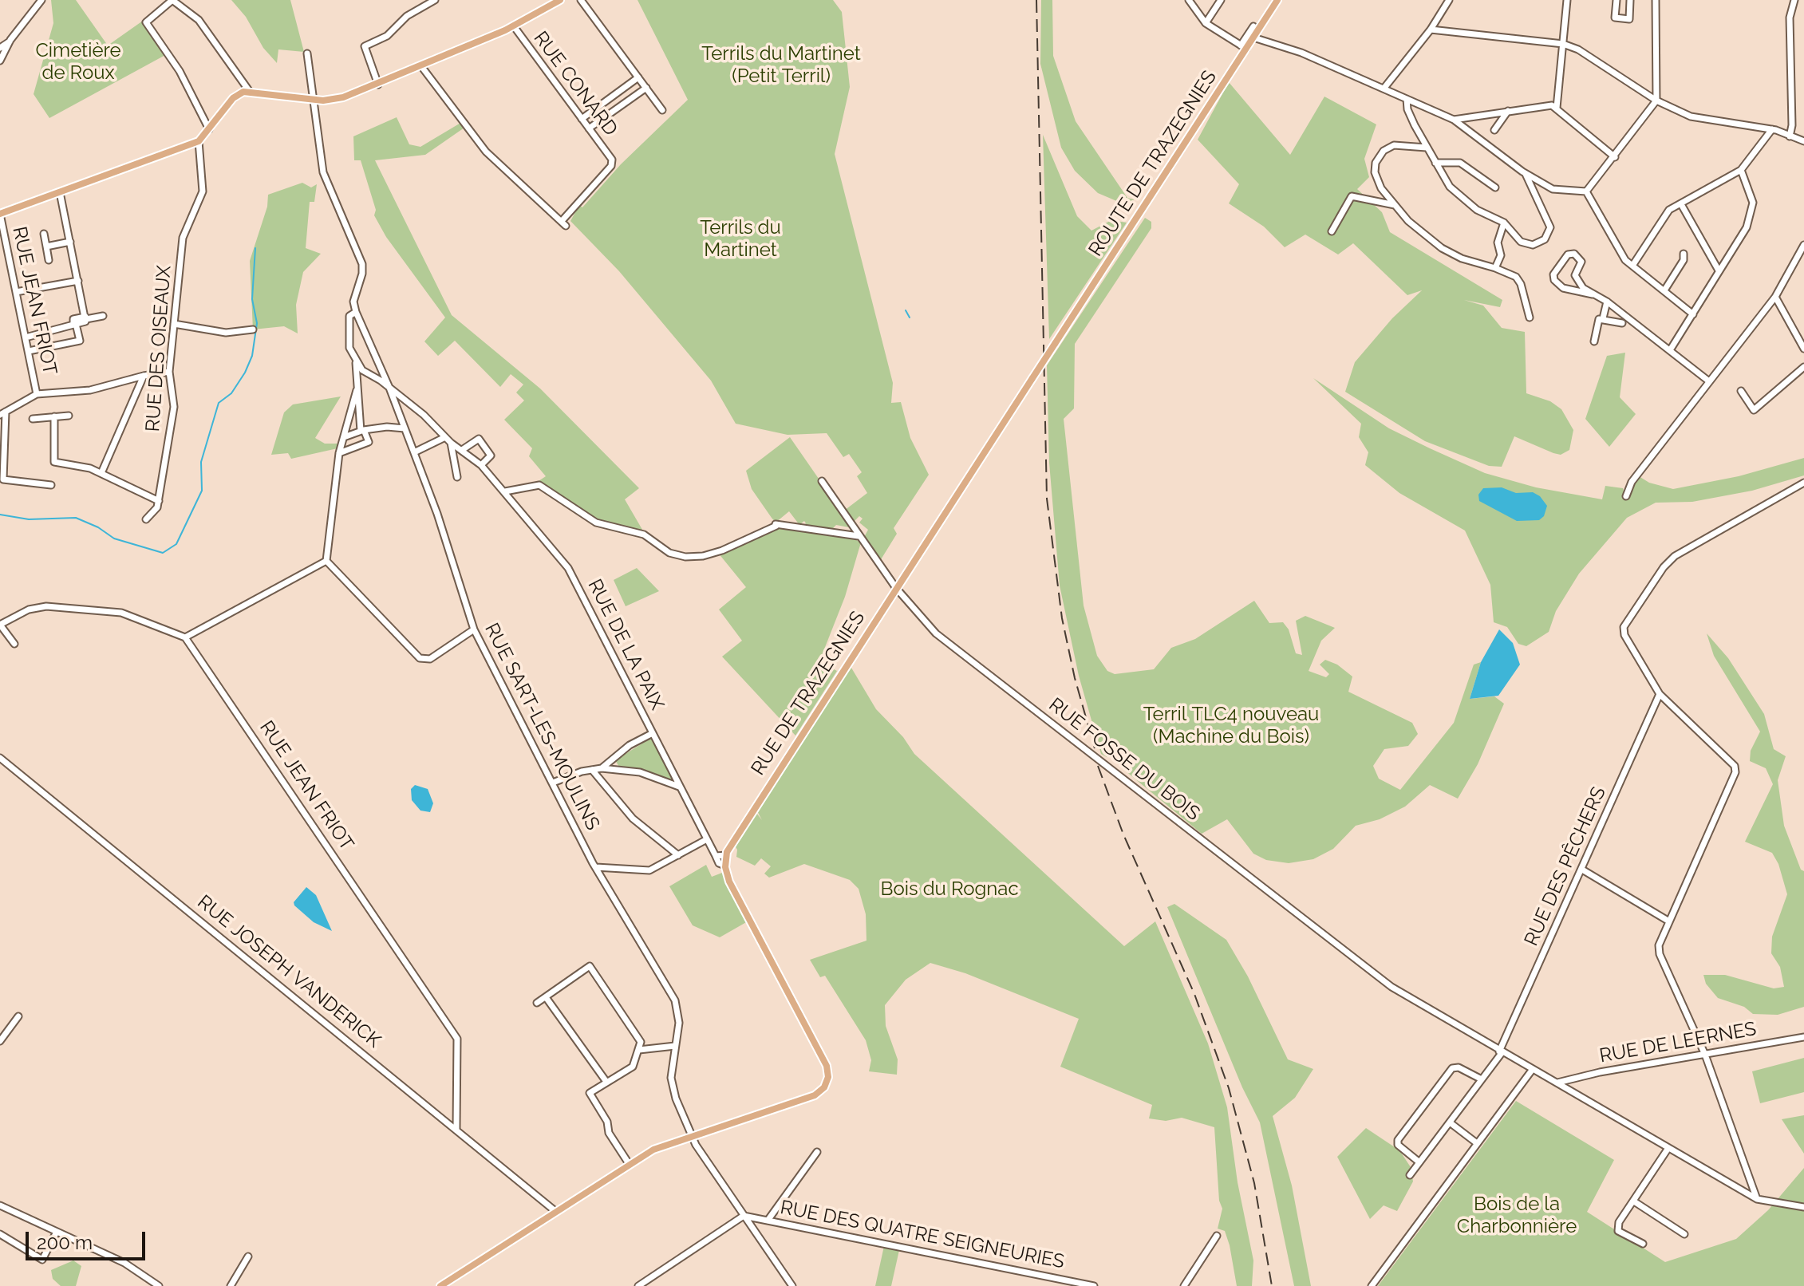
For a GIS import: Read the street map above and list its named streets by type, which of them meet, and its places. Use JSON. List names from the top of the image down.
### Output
{
  "streets": {
    "main road": ["ROUTE DE TRAZEGNIES", "RUE DE TRAZEGNIES"],
    "street": [
      "RUE CONARD",
      "RUE JEAN FRIOT",
      "RUE DES OISEAUX",
      "RUE DE LA PAIX",
      "RUE SART-LES-MOULINS",
      "RUE FOSSE DU BOIS",
      "RUE DES PÊCHERS",
      "RUE JOSEPH VANDERICK",
      "RUE DE LEERNES",
      "RUE DES QUATRE SEIGNEURIES"
    ]
  },
  "crossings": [
    ["ROUTE DE TRAZEGNIES", "RUE DE TRAZEGNIES"],
    ["RUE JEAN FRIOT", "RUE JOSEPH VANDERICK"],
    ["RUE DE LA PAIX", "RUE DE TRAZEGNIES"],
    ["RUE DE LA PAIX", "RUE SART-LES-MOULINS"],
    ["RUE DE TRAZEGNIES", "RUE SART-LES-MOULINS"],
    ["RUE DE TRAZEGNIES", "RUE FOSSE DU BOIS"],
    ["RUE FOSSE DU BOIS", "RUE DES PÊCHERS"],
    ["RUE FOSSE DU BOIS", "RUE DE LEERNES"]
  ],
  "parks": [
    "Cimetière de Roux",
    "Terrils du Martinet (Petit Terril)",
    "Terrils du Martinet",
    "Terril TLC4 nouveau (Machine du Bois)",
    "Bois du Rognac",
    "Bois de la Charbonnière"
  ],
  "scale_bar": "200 m"
}
